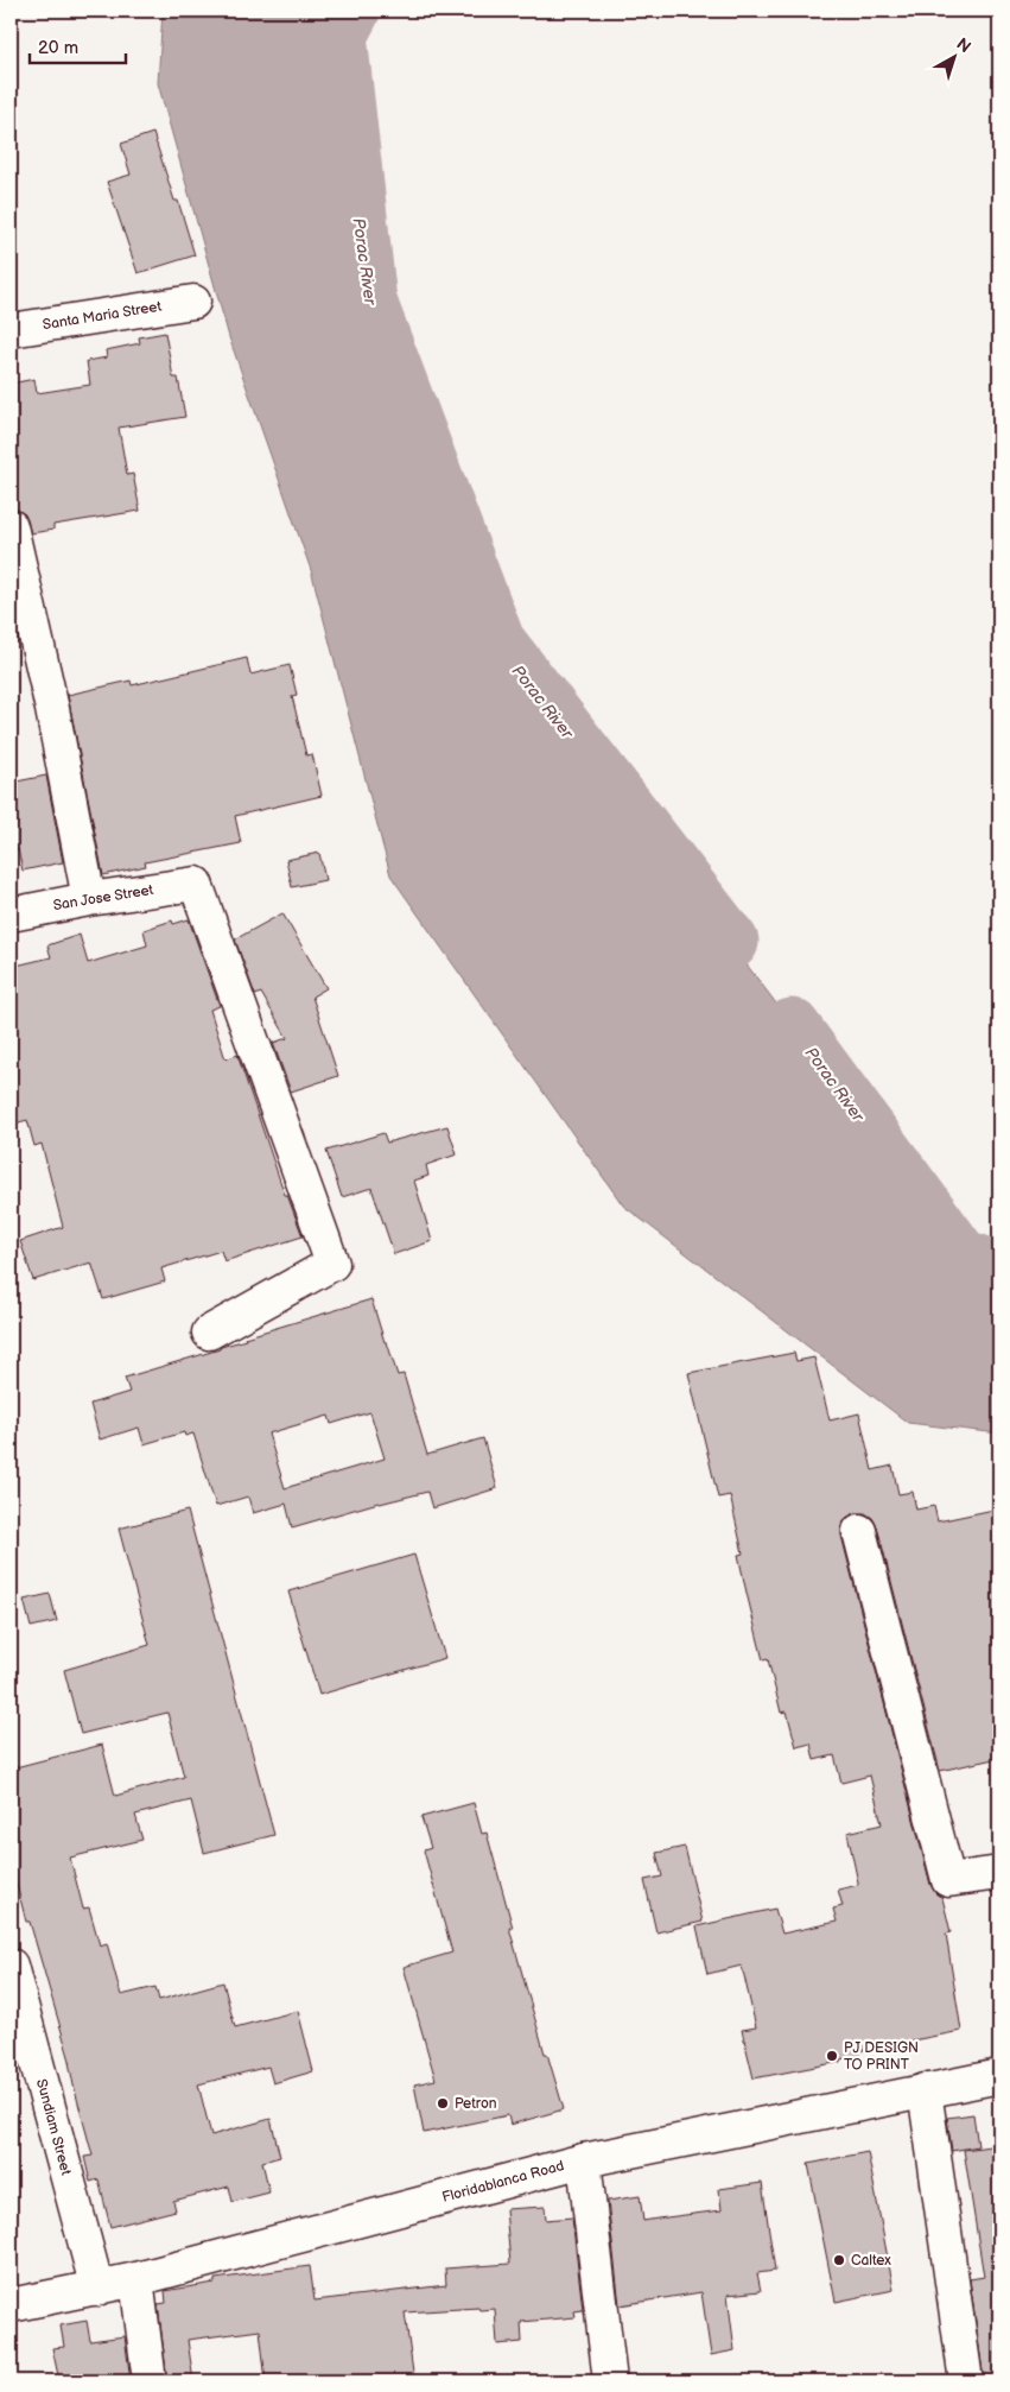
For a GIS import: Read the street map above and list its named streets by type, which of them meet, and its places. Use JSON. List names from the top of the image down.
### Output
{
  "streets": {
    "street": [
      "Santa Maria Street",
      "San Jose Street",
      "Sundiam Street",
      "Floridablanca Road"
    ]
  },
  "crossings": [
    ["Sundiam Street", "Floridablanca Road"]
  ],
  "water": ["Porac River"],
  "places": ["PJ DESIGN TO PRINT", "Petron", "Caltex"],
  "scale_bar": "20 m",
  "north": "top right"
}
